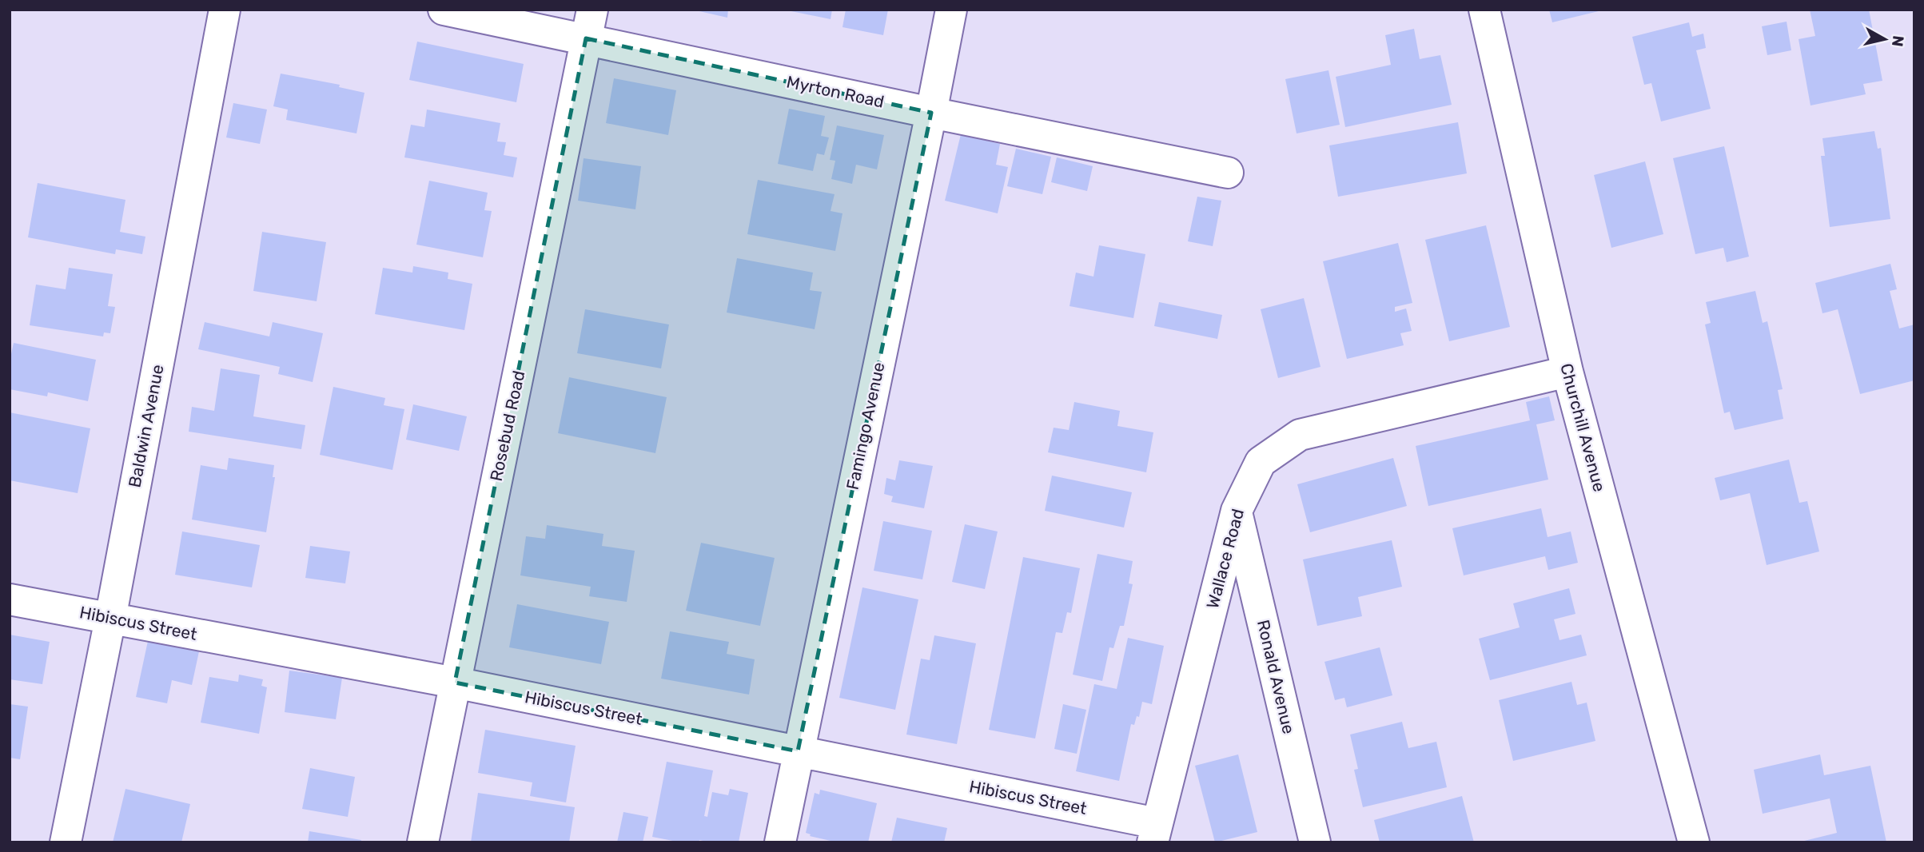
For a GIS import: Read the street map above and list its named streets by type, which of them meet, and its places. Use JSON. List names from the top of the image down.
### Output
{
  "streets": {
    "street": [
      "Myrton Road",
      "Baldwin Avenue",
      "Rosebud Road",
      "Famingo Avenue",
      "Churchill Avenue",
      "Wallace Road",
      "Hibiscus Street",
      "Ronald Avenue"
    ]
  },
  "crossings": [
    ["Myrton Road", "Rosebud Road"],
    ["Myrton Road", "Famingo Avenue"],
    ["Baldwin Avenue", "Hibiscus Street"],
    ["Rosebud Road", "Hibiscus Street"],
    ["Famingo Avenue", "Hibiscus Street"],
    ["Churchill Avenue", "Wallace Road"],
    ["Wallace Road", "Hibiscus Street"],
    ["Wallace Road", "Ronald Avenue"]
  ],
  "north": "right"
}
